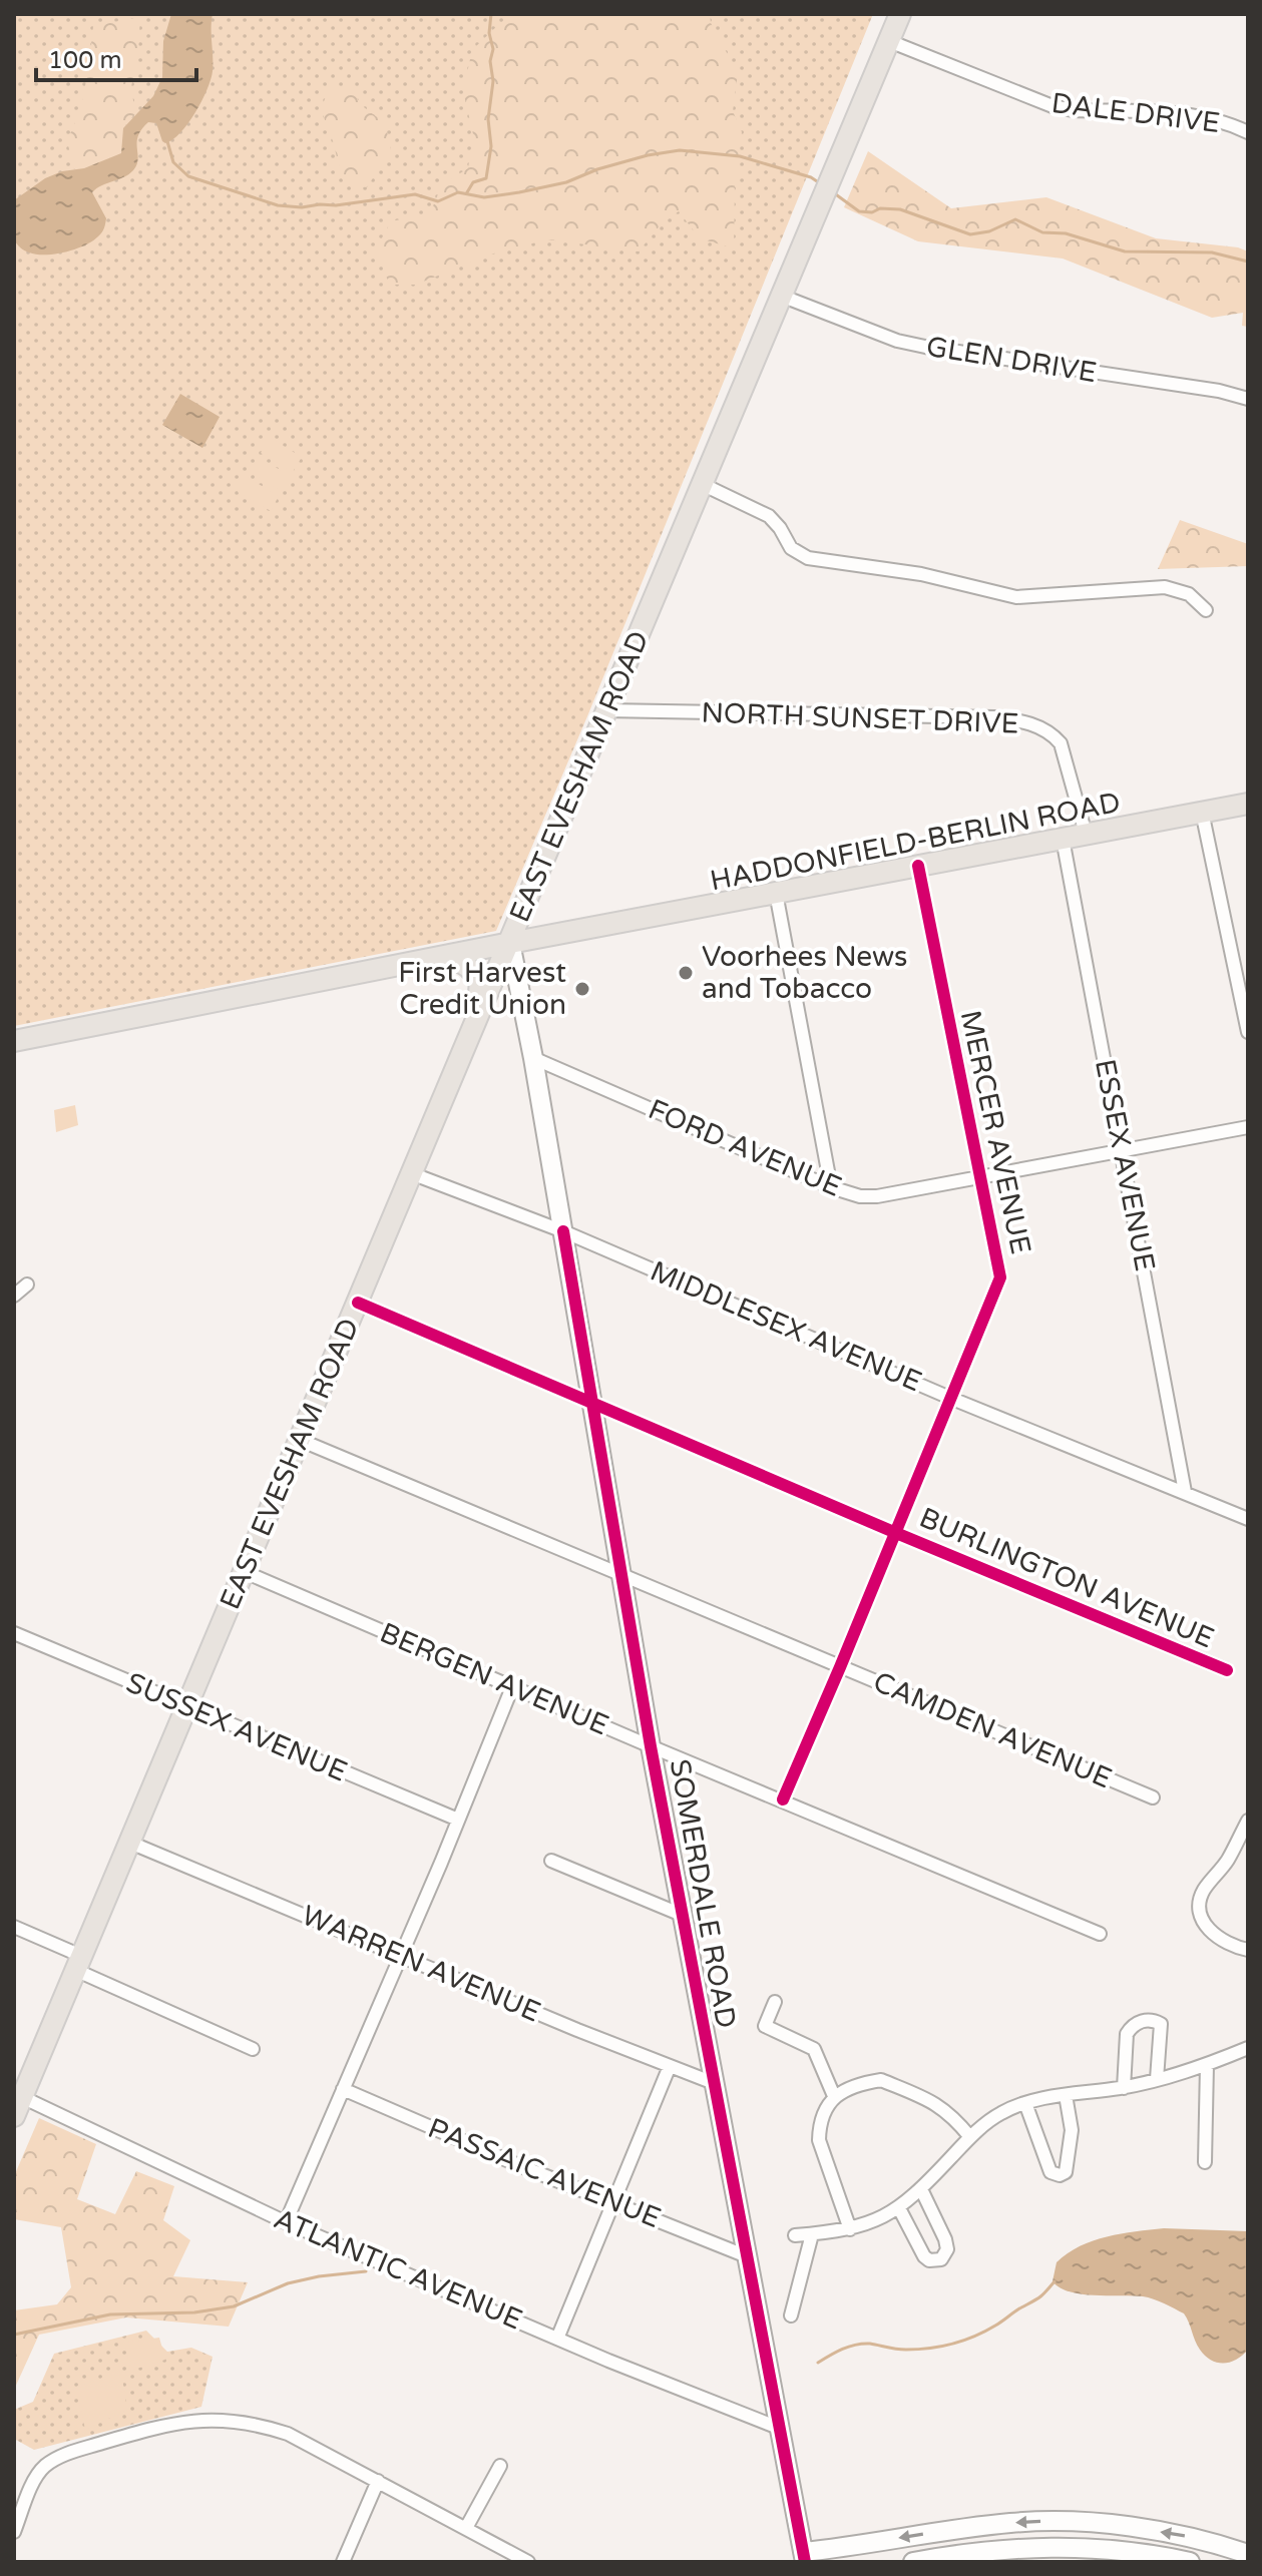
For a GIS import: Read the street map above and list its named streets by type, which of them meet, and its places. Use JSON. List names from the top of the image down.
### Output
{
  "streets": {
    "main road": ["EAST EVESHAM ROAD", "HADDONFIELD-BERLIN ROAD", "SOMERDALE ROAD"],
    "street": [
      "DALE DRIVE",
      "GLEN DRIVE",
      "NORTH SUNSET DRIVE",
      "MERCER AVENUE",
      "FORD AVENUE",
      "ESSEX AVENUE",
      "MIDDLESEX AVENUE",
      "BURLINGTON AVENUE",
      "BERGEN AVENUE",
      "SUSSEX AVENUE",
      "CAMDEN AVENUE",
      "WARREN AVENUE",
      "PASSAIC AVENUE",
      "ATLANTIC AVENUE"
    ]
  },
  "crossings": [
    ["DALE DRIVE", "EAST EVESHAM ROAD"],
    ["GLEN DRIVE", "EAST EVESHAM ROAD"],
    ["NORTH SUNSET DRIVE", "EAST EVESHAM ROAD"],
    ["NORTH SUNSET DRIVE", "HADDONFIELD-BERLIN ROAD"],
    ["EAST EVESHAM ROAD", "HADDONFIELD-BERLIN ROAD"],
    ["EAST EVESHAM ROAD", "MIDDLESEX AVENUE"],
    ["EAST EVESHAM ROAD", "BURLINGTON AVENUE"],
    ["EAST EVESHAM ROAD", "BERGEN AVENUE"],
    ["EAST EVESHAM ROAD", "SUSSEX AVENUE"],
    ["EAST EVESHAM ROAD", "CAMDEN AVENUE"],
    ["EAST EVESHAM ROAD", "SOMERDALE ROAD"],
    ["EAST EVESHAM ROAD", "WARREN AVENUE"],
    ["EAST EVESHAM ROAD", "ATLANTIC AVENUE"],
    ["HADDONFIELD-BERLIN ROAD", "MERCER AVENUE"],
    ["HADDONFIELD-BERLIN ROAD", "ESSEX AVENUE"],
    ["HADDONFIELD-BERLIN ROAD", "SOMERDALE ROAD"],
    ["MERCER AVENUE", "FORD AVENUE"],
    ["MERCER AVENUE", "MIDDLESEX AVENUE"],
    ["MERCER AVENUE", "BURLINGTON AVENUE"],
    ["MERCER AVENUE", "BERGEN AVENUE"],
    ["MERCER AVENUE", "CAMDEN AVENUE"],
    ["FORD AVENUE", "ESSEX AVENUE"],
    ["FORD AVENUE", "SOMERDALE ROAD"],
    ["ESSEX AVENUE", "MIDDLESEX AVENUE"],
    ["MIDDLESEX AVENUE", "SOMERDALE ROAD"],
    ["BURLINGTON AVENUE", "SOMERDALE ROAD"],
    ["BERGEN AVENUE", "SOMERDALE ROAD"],
    ["CAMDEN AVENUE", "SOMERDALE ROAD"],
    ["SOMERDALE ROAD", "WARREN AVENUE"],
    ["SOMERDALE ROAD", "PASSAIC AVENUE"],
    ["SOMERDALE ROAD", "ATLANTIC AVENUE"]
  ],
  "places": ["Voorhees News and Tobacco", "First Harvest Credit Union"],
  "scale_bar": "100 m"
}
